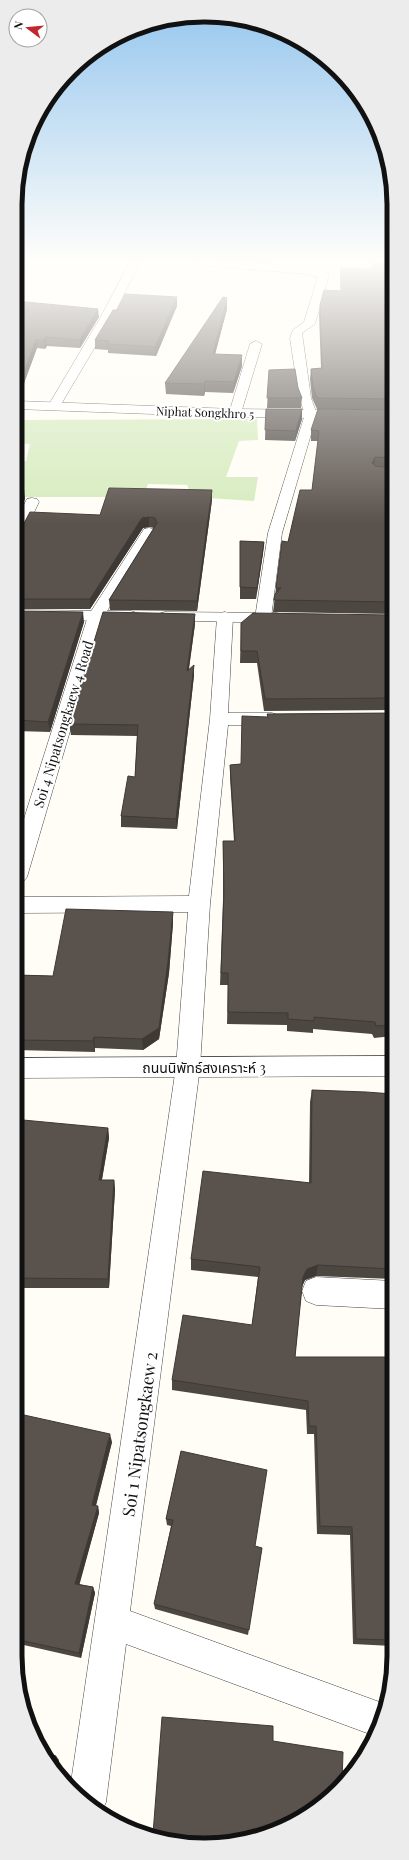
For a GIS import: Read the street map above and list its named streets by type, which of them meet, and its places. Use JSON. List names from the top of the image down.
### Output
{
  "streets": {
    "street": [
      "Niphat Songkhro 5",
      "Soi 4 Nipatsongkaew 4 Road",
      "ถนนนิพัทธ์สงเคราะห์ 3",
      "Soi 1 Nipatsongkaew 2"
    ]
  },
  "crossings": [
    ["ถนนนิพัทธ์สงเคราะห์ 3", "Soi 1 Nipatsongkaew 2"]
  ],
  "north": "left"
}
